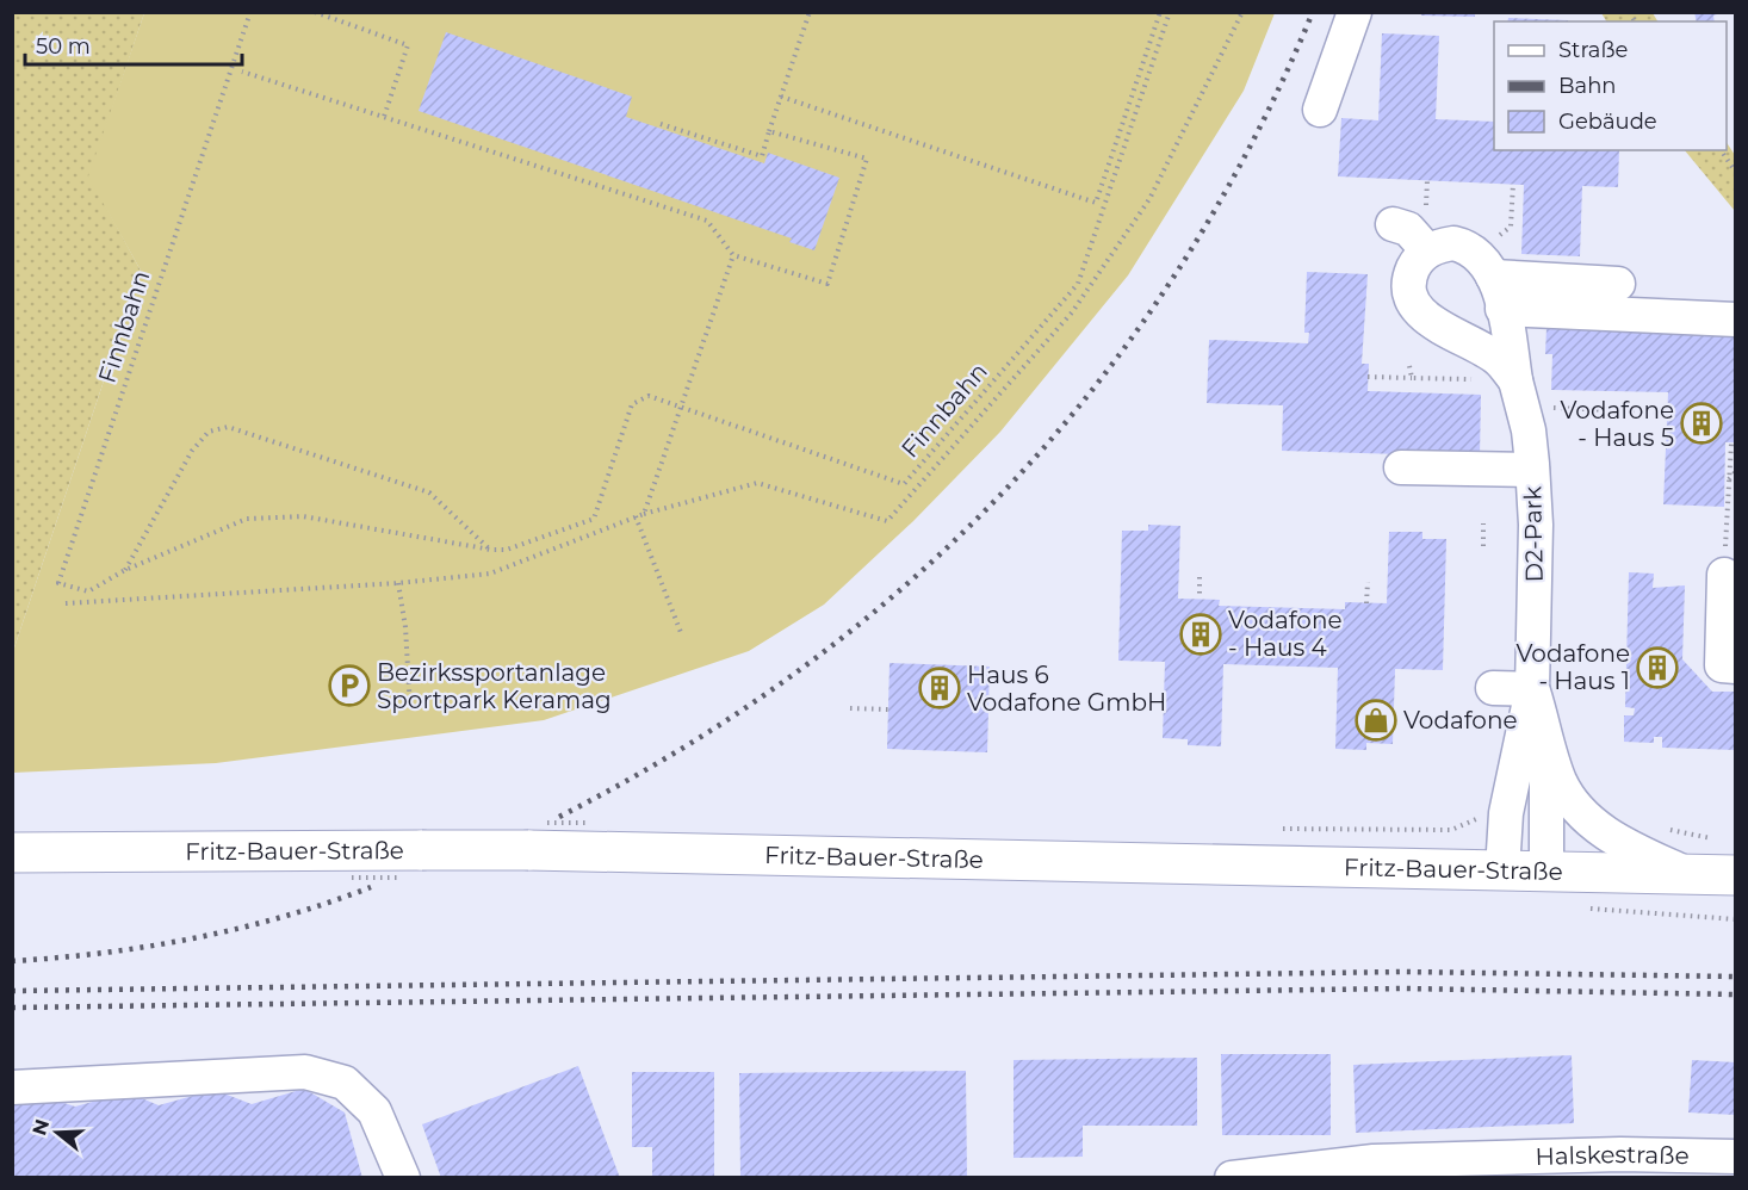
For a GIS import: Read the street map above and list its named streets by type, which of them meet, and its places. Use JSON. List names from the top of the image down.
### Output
{
  "streets": {
    "main road": ["Fritz-Bauer-Straße"],
    "street": ["D2-Park", "Halskestraße"],
    "path": ["Finnbahn"]
  },
  "crossings": [
    ["D2-Park", "Fritz-Bauer-Straße"]
  ],
  "places": {
    "building": [
      "Vodafone - Haus 5",
      "Vodafone - Haus 4",
      "Vodafone - Haus 1",
      "Haus 6 Vodafone GmbH"
    ],
    "parking": ["Bezirkssportanlage Sportpark Keramag"],
    "shop": ["Vodafone"]
  },
  "legend": ["Straße", "Bahn", "Gebäude"],
  "scale_bar": "50 m",
  "north": "left"
}
